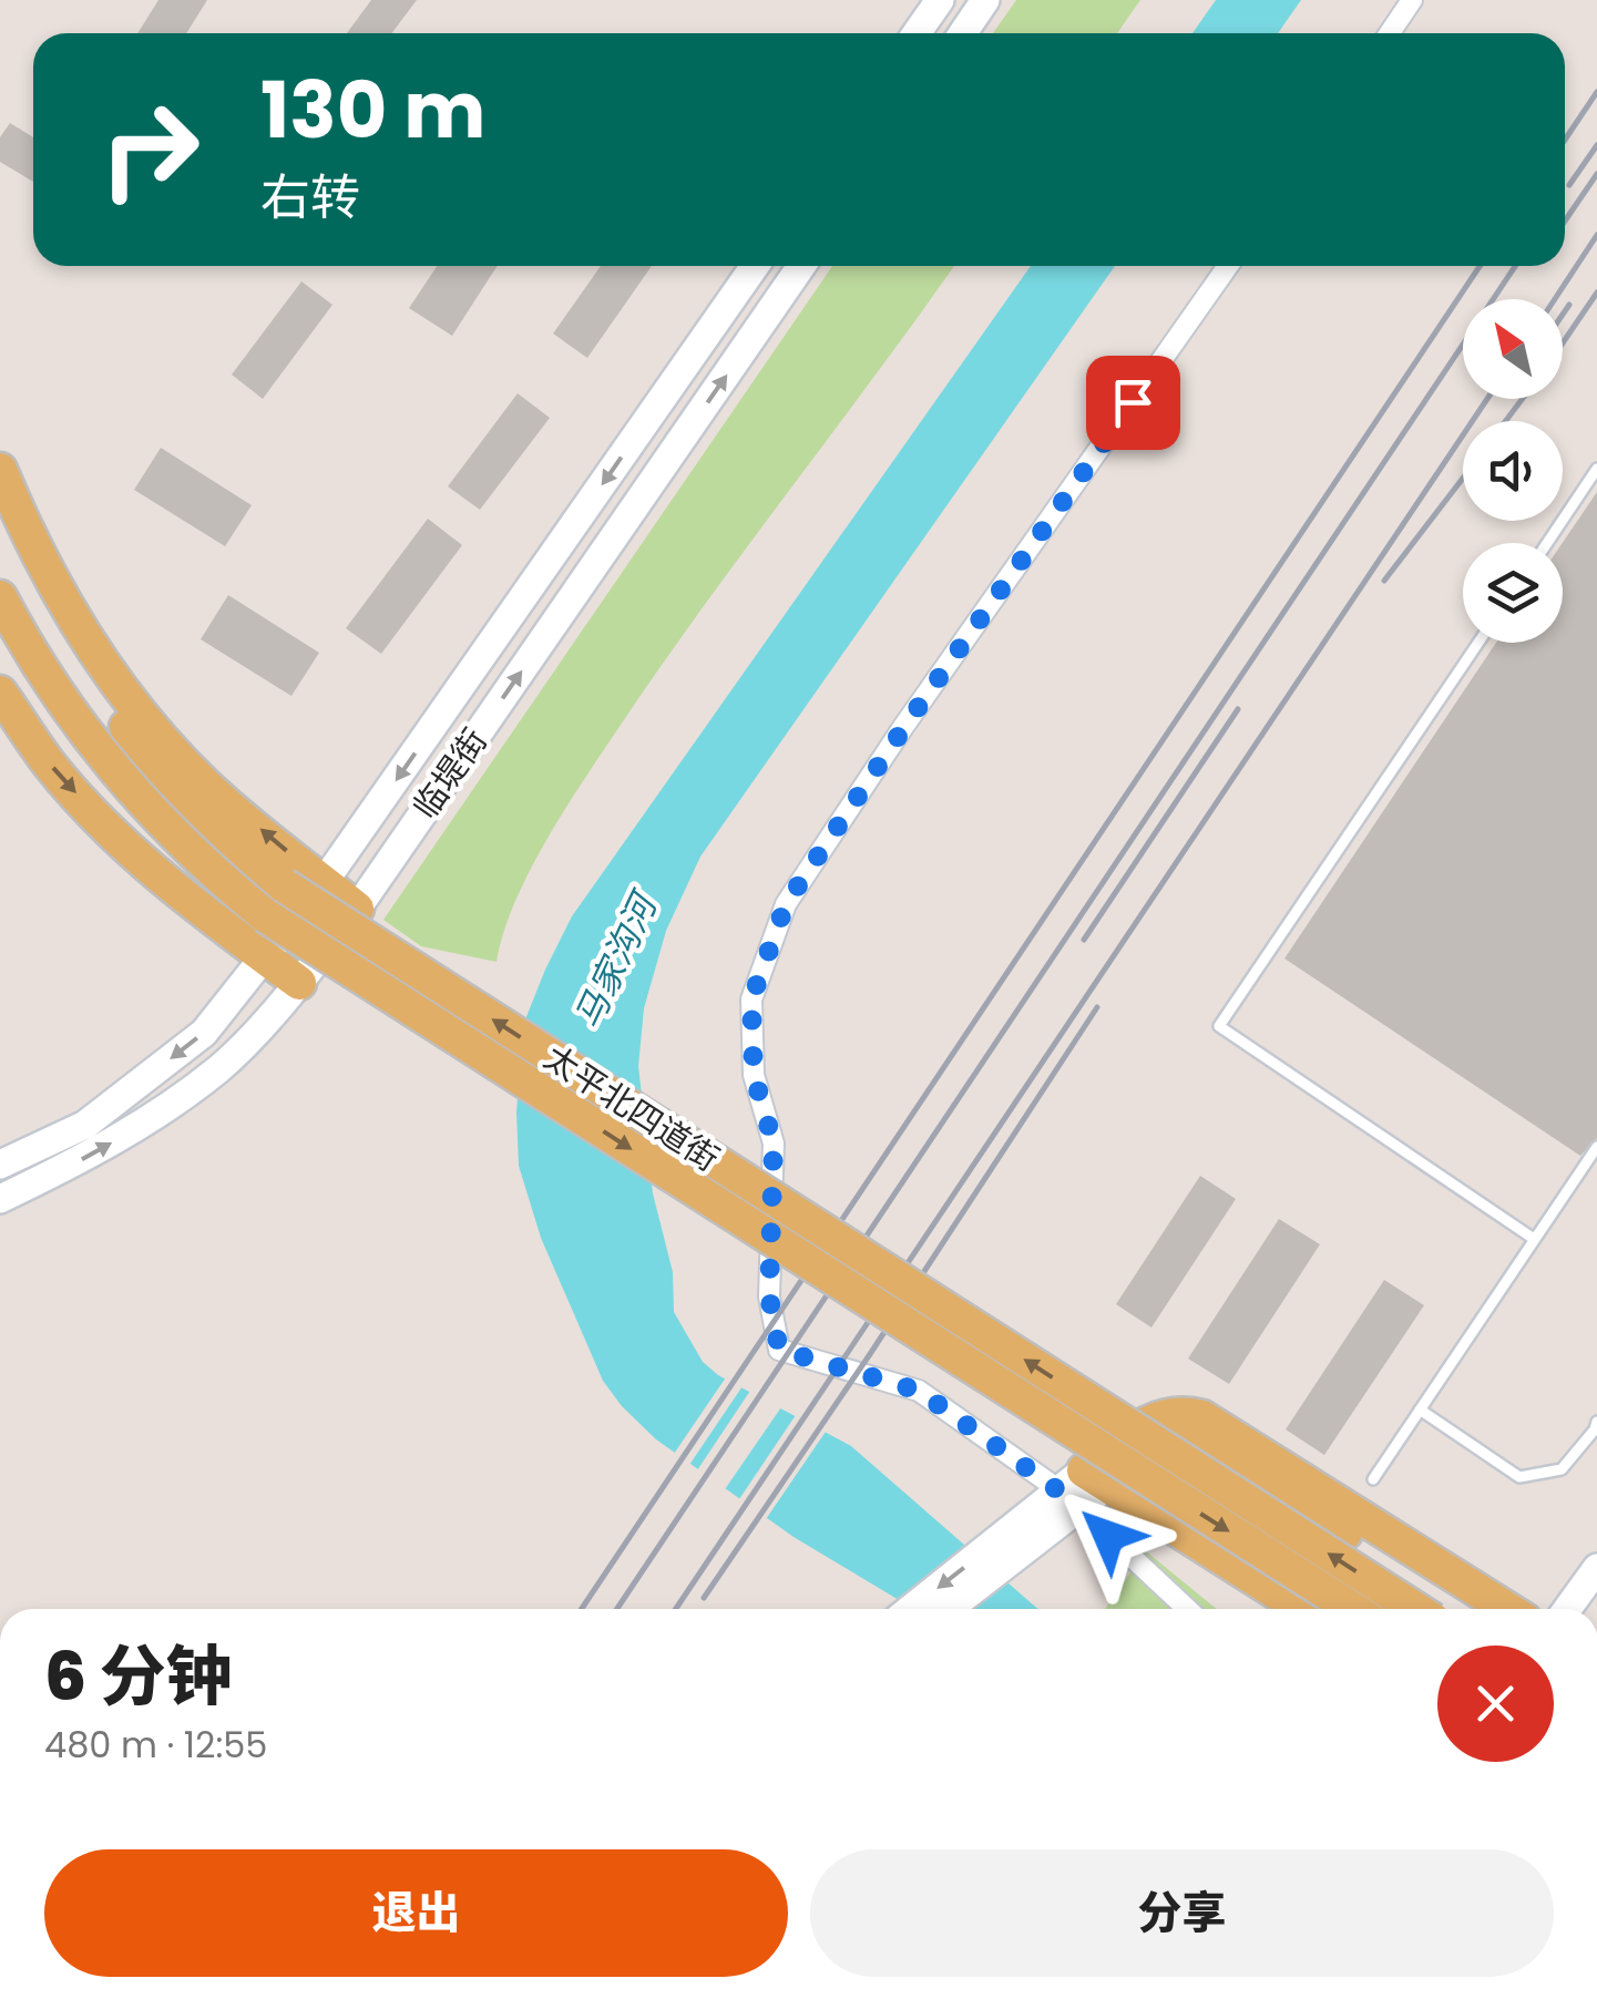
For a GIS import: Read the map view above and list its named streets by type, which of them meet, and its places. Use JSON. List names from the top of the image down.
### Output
{
  "streets": {
    "main road": ["太平北四道街"],
    "street": ["临堤街"]
  },
  "water": ["马家沟河"],
  "north": "top left",
  "page": {
    "turn": ["130 m", "右转"],
    "heading": ["6 分钟", "480 m · 12:55"],
    "buttons": ["退出", "分享"]
  }
}
